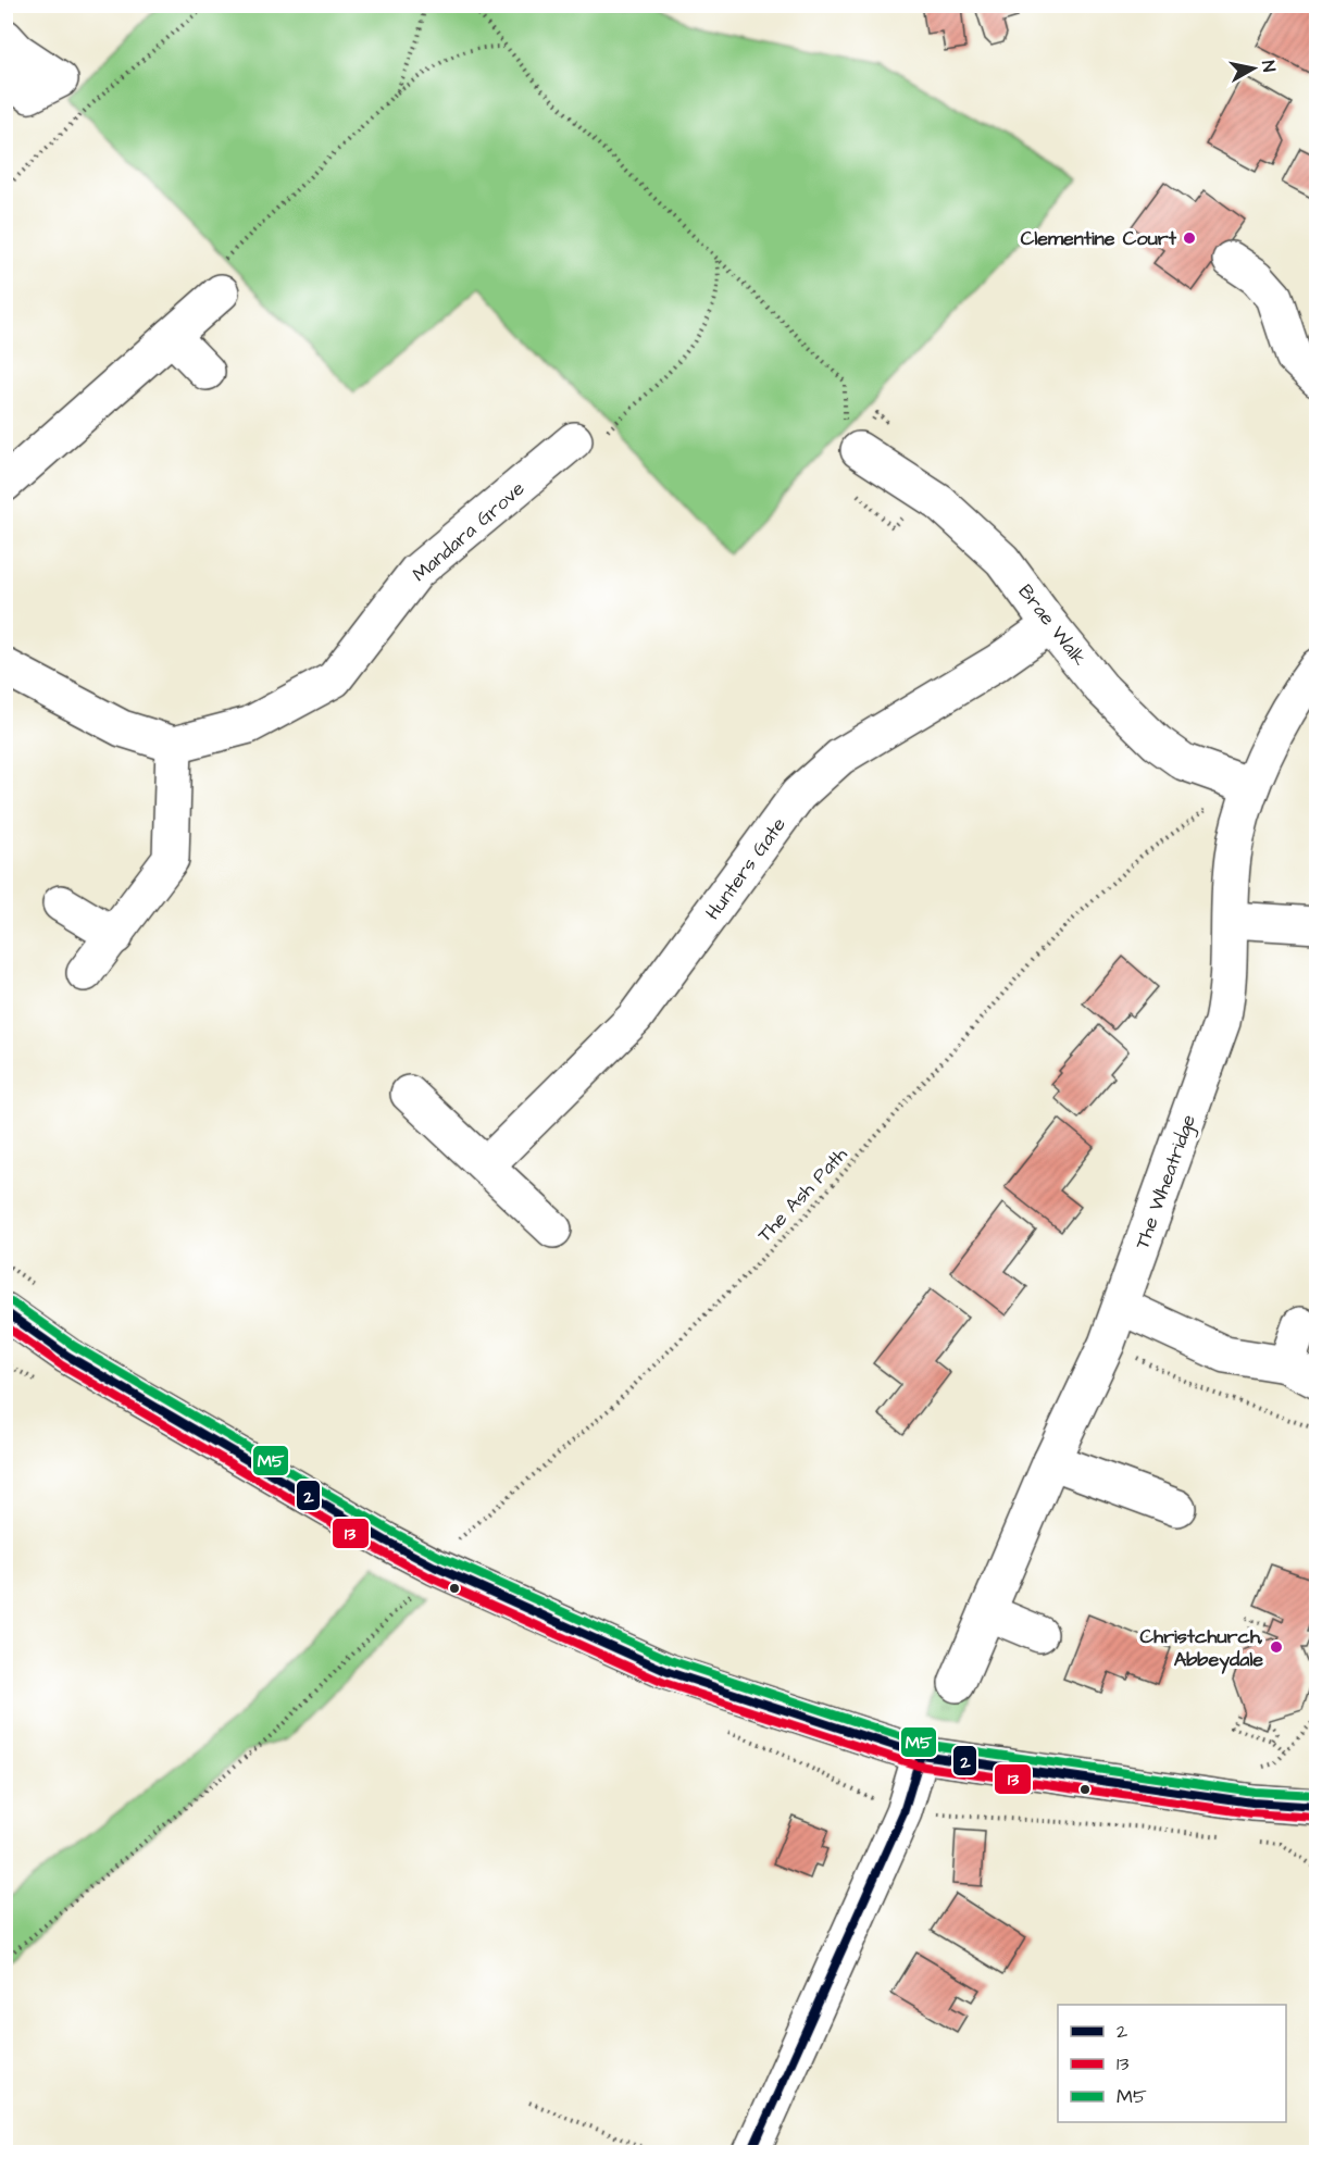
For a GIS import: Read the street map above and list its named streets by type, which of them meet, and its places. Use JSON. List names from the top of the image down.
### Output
{
  "streets": {
    "street": [
      "Mandara Grove",
      "Brae Walk",
      "Hunters Gate",
      "The Wheatridge"
    ],
    "path": ["The Ash Path"]
  },
  "crossings": [
    ["Brae Walk", "Hunters Gate"],
    ["Brae Walk", "The Wheatridge"],
    ["Brae Walk", "The Ash Path"],
    ["The Wheatridge", "The Ash Path"]
  ],
  "places": ["Clementine Court", "Christchurch, Abbeydale"],
  "lines": ["transit line M5", "transit line 2", "transit line 13"],
  "legend": ["2", "13", "M5"],
  "north": "right"
}
